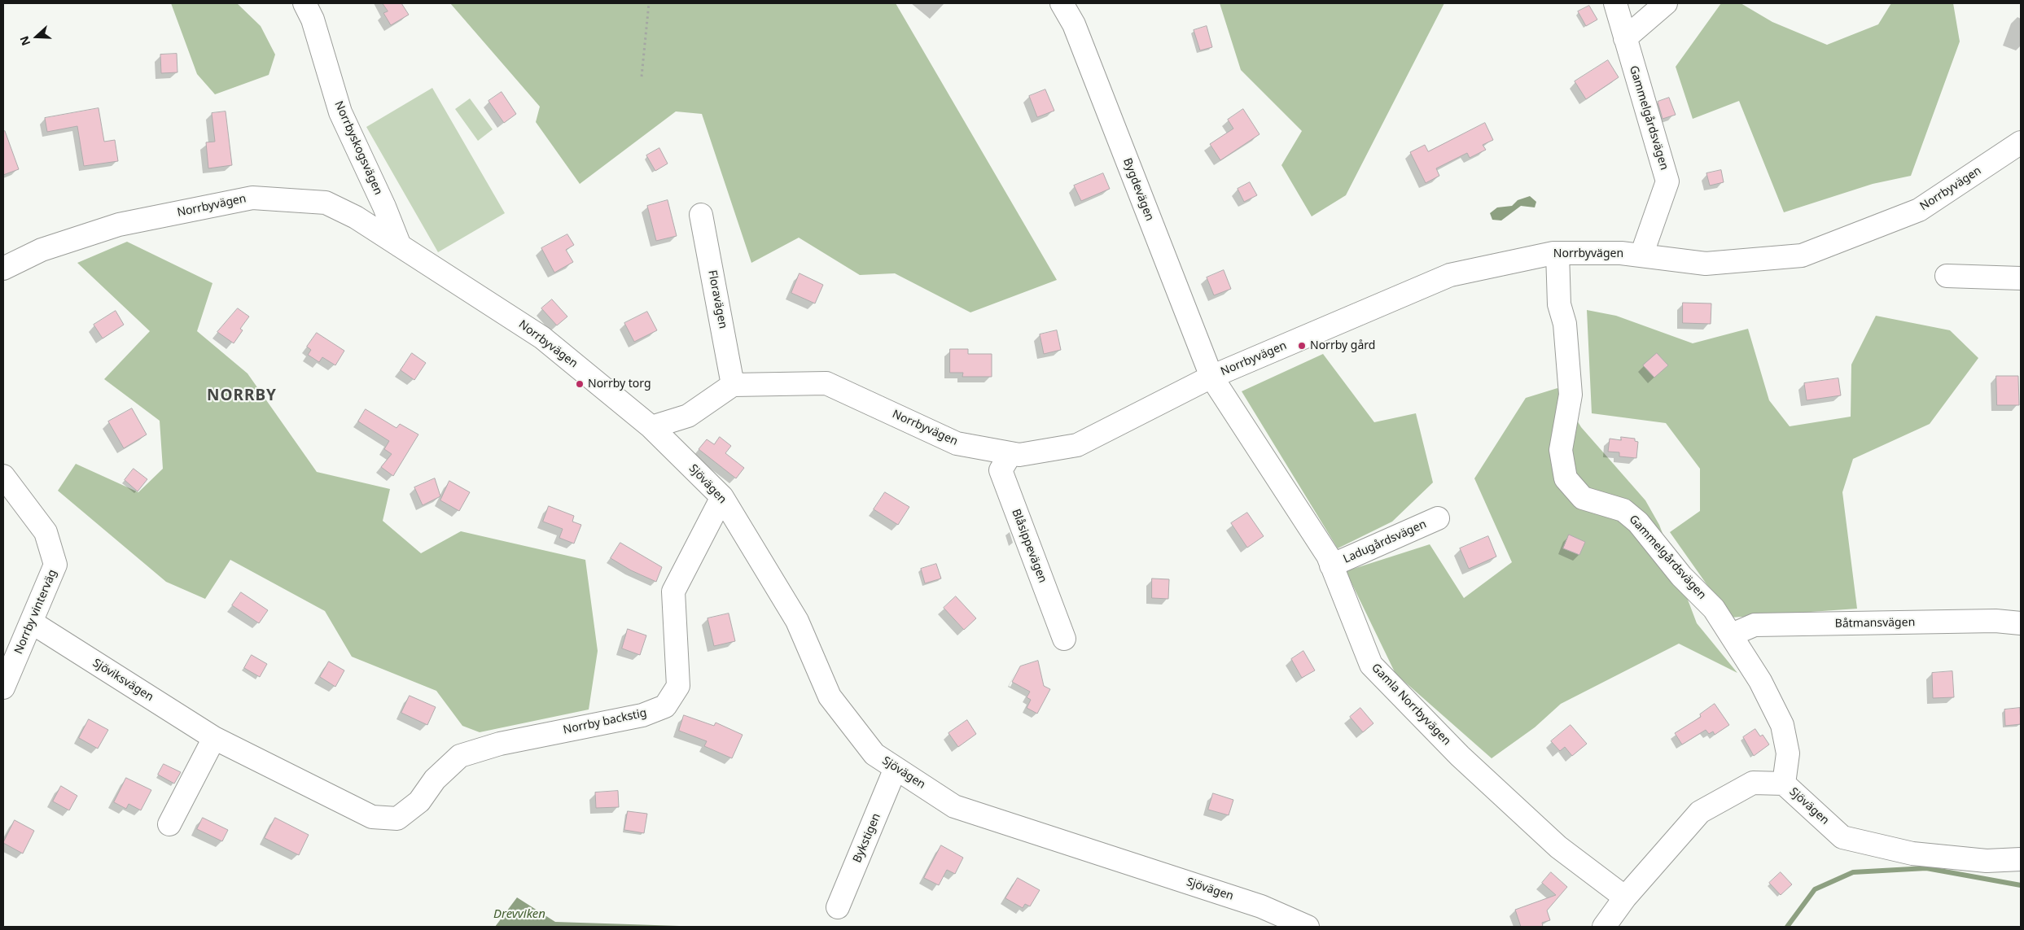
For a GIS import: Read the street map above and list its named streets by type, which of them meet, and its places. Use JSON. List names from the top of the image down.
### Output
{
  "streets": {
    "street": [
      "Gammelgårdsvägen",
      "Norrbyskogsvägen",
      "Norrbyvägen",
      "Bygdevägen",
      "Floravägen",
      "Sjövägen",
      "Ladugårdsvägen",
      "Blåsippevägen",
      "Norrby vinterväg",
      "Båtmansvägen",
      "Sjöviksvägen",
      "Gamla Norrbyvägen",
      "Norrby backstig",
      "Bykstigen"
    ]
  },
  "crossings": [
    ["Gammelgårdsvägen", "Norrbyvägen"],
    ["Gammelgårdsvägen", "Sjövägen"],
    ["Gammelgårdsvägen", "Båtmansvägen"],
    ["Norrbyskogsvägen", "Norrbyvägen"],
    ["Norrbyvägen", "Bygdevägen"],
    ["Norrbyvägen", "Floravägen"],
    ["Norrbyvägen", "Sjövägen"],
    ["Norrbyvägen", "Blåsippevägen"],
    ["Norrbyvägen", "Gamla Norrbyvägen"],
    ["Bygdevägen", "Gamla Norrbyvägen"],
    ["Sjövägen", "Gamla Norrbyvägen"],
    ["Sjövägen", "Norrby backstig"],
    ["Sjövägen", "Bykstigen"],
    ["Ladugårdsvägen", "Gamla Norrbyvägen"],
    ["Norrby vinterväg", "Sjöviksvägen"],
    ["Sjöviksvägen", "Norrby backstig"]
  ],
  "districts": ["NORRBY"],
  "water": ["Drevviken"],
  "places": ["Norrby gård", "Norrby torg"],
  "north": "left"
}
